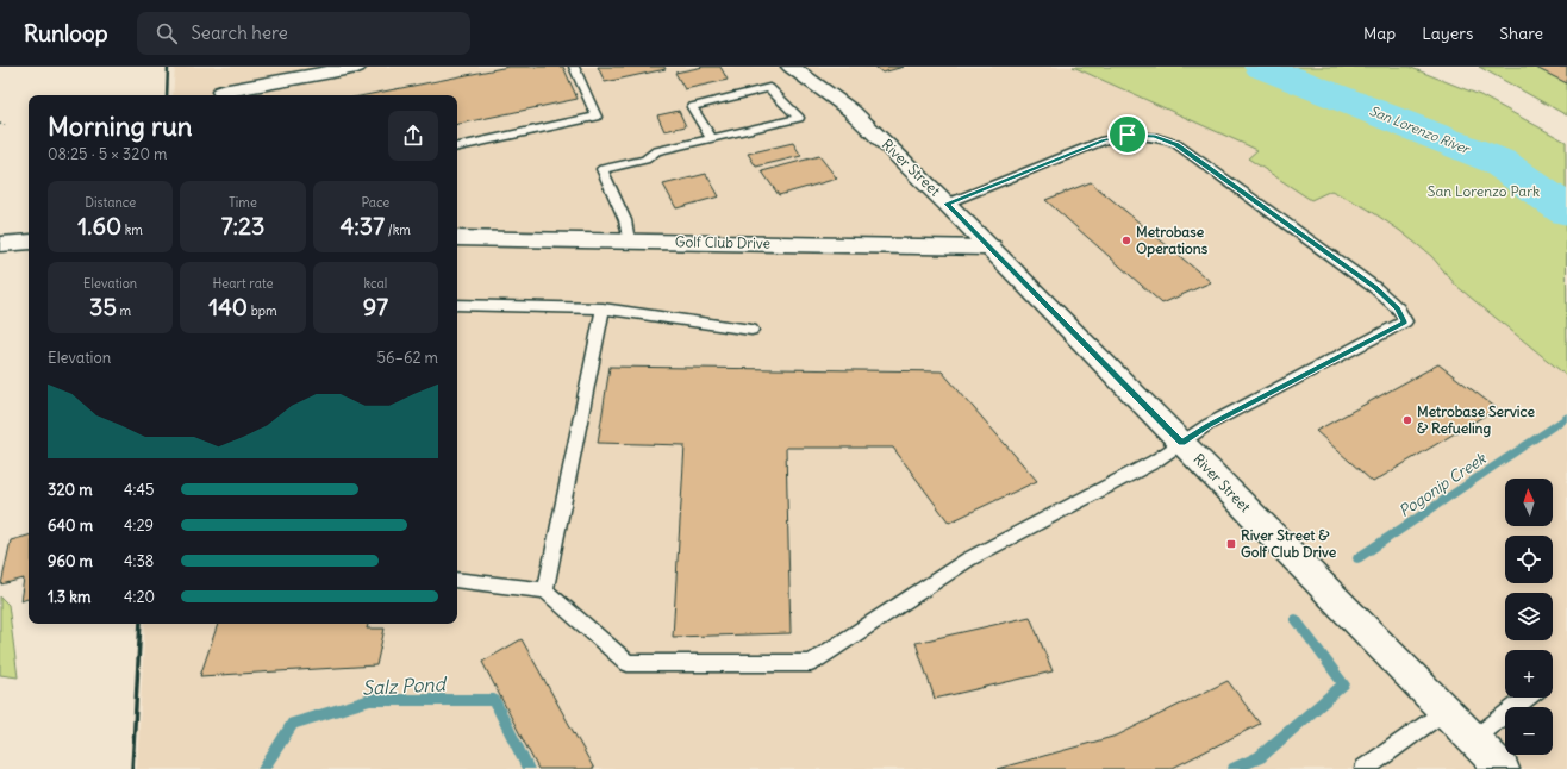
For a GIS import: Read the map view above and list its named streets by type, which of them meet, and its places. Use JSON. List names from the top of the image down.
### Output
{
  "streets": {
    "main road": ["River Street", "Golf Club Drive"]
  },
  "crossings": [
    ["River Street", "Golf Club Drive"]
  ],
  "water": ["San Lorenzo River", "Pogonip Creek", "Salz Pond"],
  "parks": ["San Lorenzo Park"],
  "places": {
    "other": ["Metrobase Operations", "Metrobase Service & Refueling"],
    "transit": ["River Street & Golf Club Drive"]
  },
  "north": "top",
  "page": {
    "header": "Runloop",
    "search": "Search here",
    "nav": ["Map", "Layers", "Share"],
    "heading": ["Morning run", "08:25 · 5 × 320 m"],
    "stats": [
      ["Distance", "1.60 km"],
      ["Time", "7:23"],
      ["Pace", "4:37 /km"],
      ["Elevation", "35 m"],
      ["Heart rate", "140 bpm"],
      ["kcal", "97"]
    ],
    "chart": ["Elevation", "56–62 m"],
    "list": [
      {
        "name": "320 m",
        "note": "4:45"
      },
      {
        "name": "640 m",
        "note": "4:29"
      },
      {
        "name": "960 m",
        "note": "4:38"
      },
      {
        "name": "1.3 km",
        "note": "4:20"
      }
    ],
    "map_buttons": ["+", "−"]
  }
}
